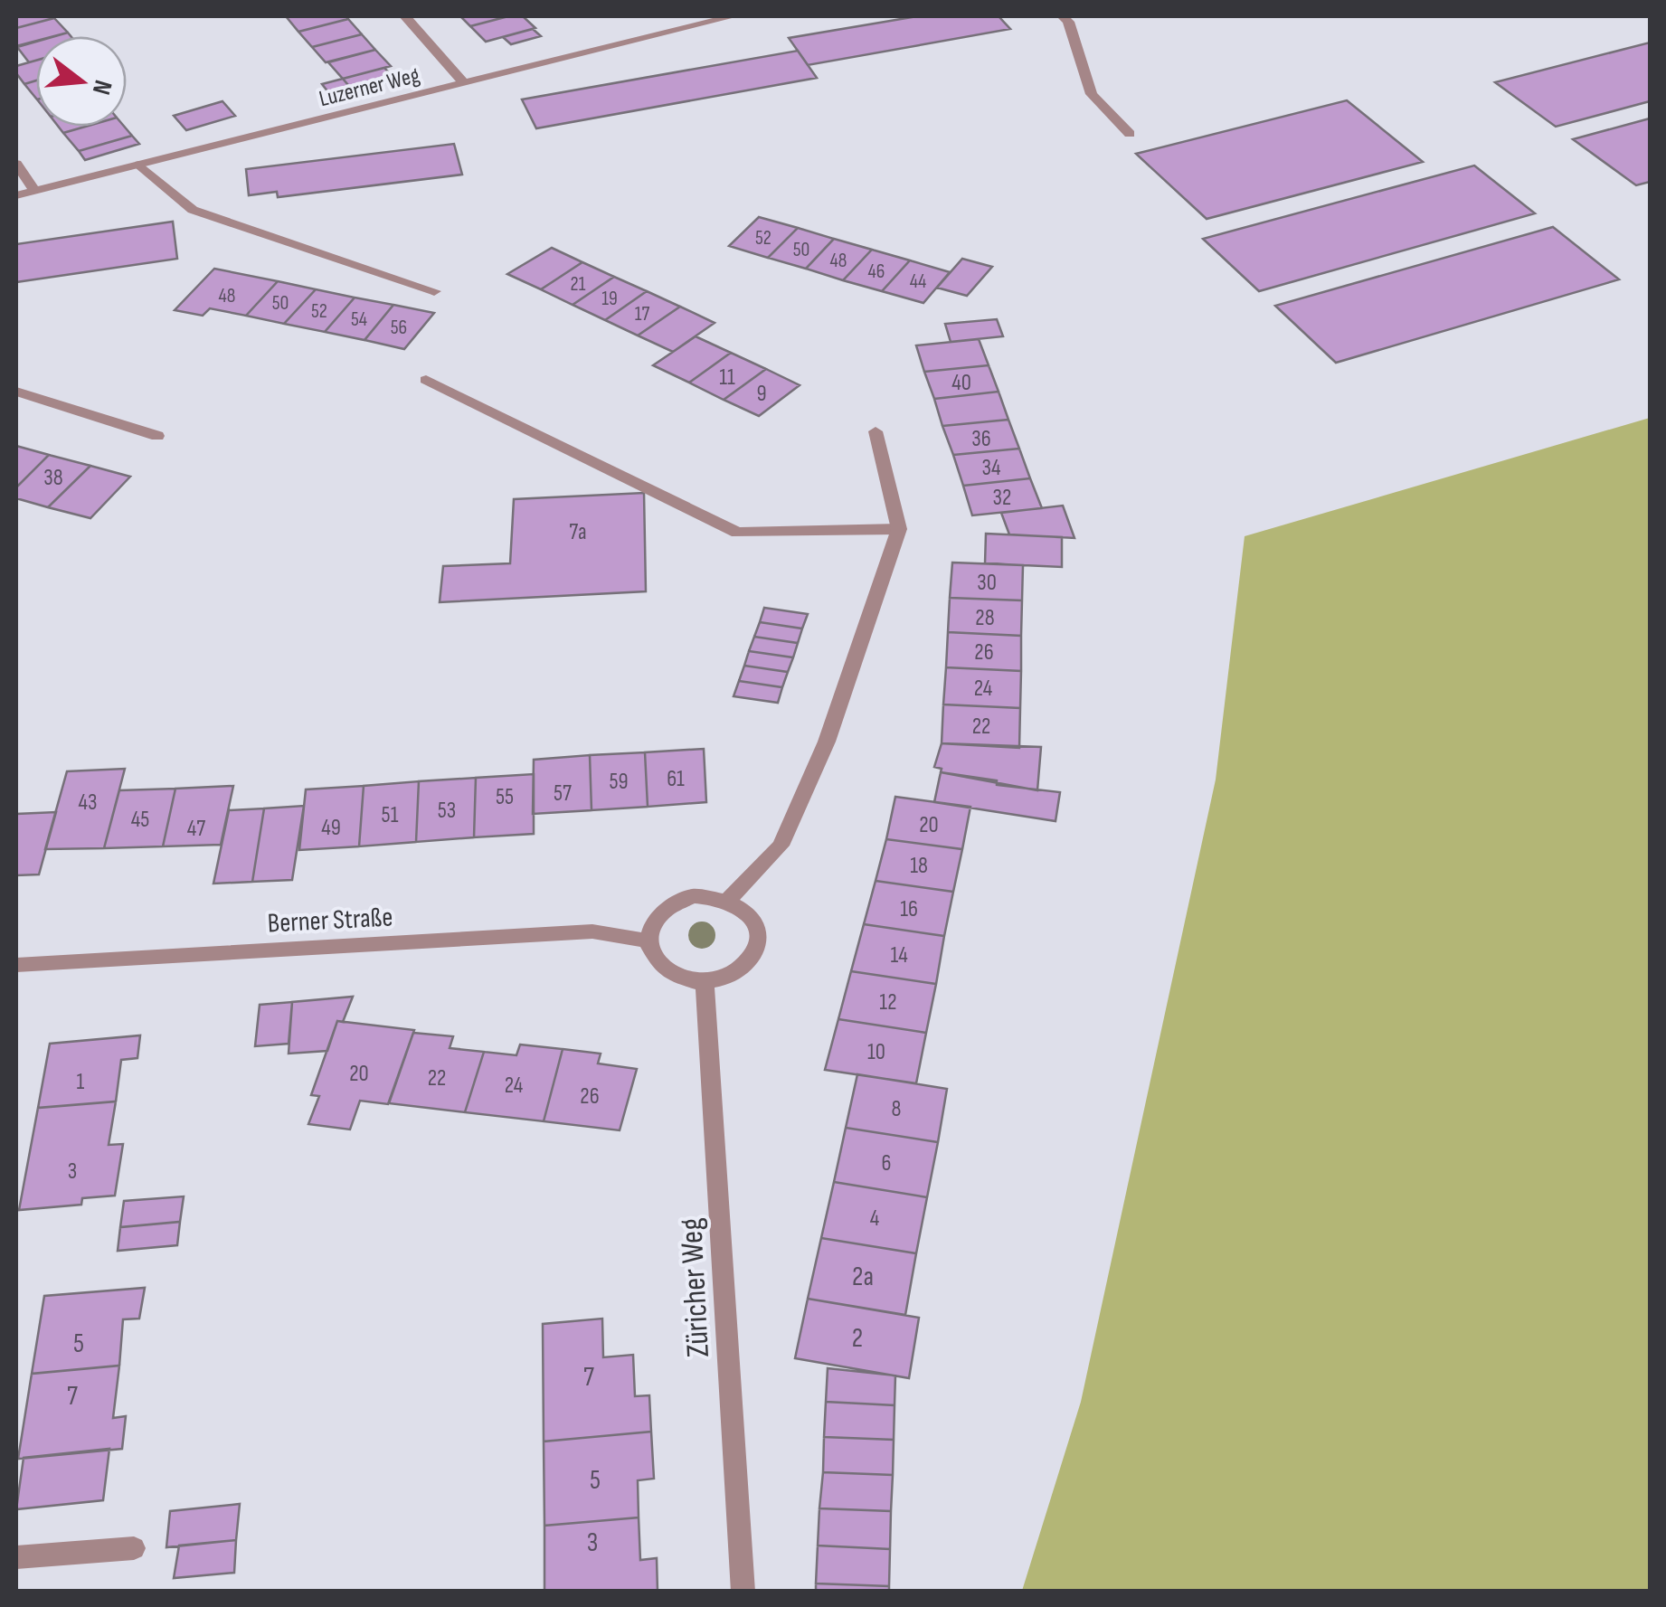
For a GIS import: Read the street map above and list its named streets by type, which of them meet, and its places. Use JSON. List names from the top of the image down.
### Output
{
  "streets": {
    "street": ["Luzerner Weg", "Berner Straße", "Züricher Weg"]
  },
  "crossings": [
    ["Berner Straße", "Züricher Weg"]
  ],
  "house_numbers": [
    "52",
    "50",
    "48",
    "46",
    "44",
    "21",
    "48",
    "19",
    "50",
    "52",
    "17",
    "54",
    "56",
    "11",
    "40",
    "9",
    "36",
    "34",
    "38",
    "32",
    "7a",
    "30",
    "28",
    "26",
    "24",
    "22",
    "61",
    "59",
    "57",
    "55",
    "43",
    "53",
    "51",
    "45",
    "20",
    "49",
    "47",
    "18",
    "16",
    "14",
    "12",
    "10",
    "20",
    "22",
    "1",
    "24",
    "26",
    "8",
    "6",
    "3",
    "4",
    "2a",
    "2",
    "5",
    "7",
    "7",
    "5",
    "3"
  ],
  "north": "right"
}
